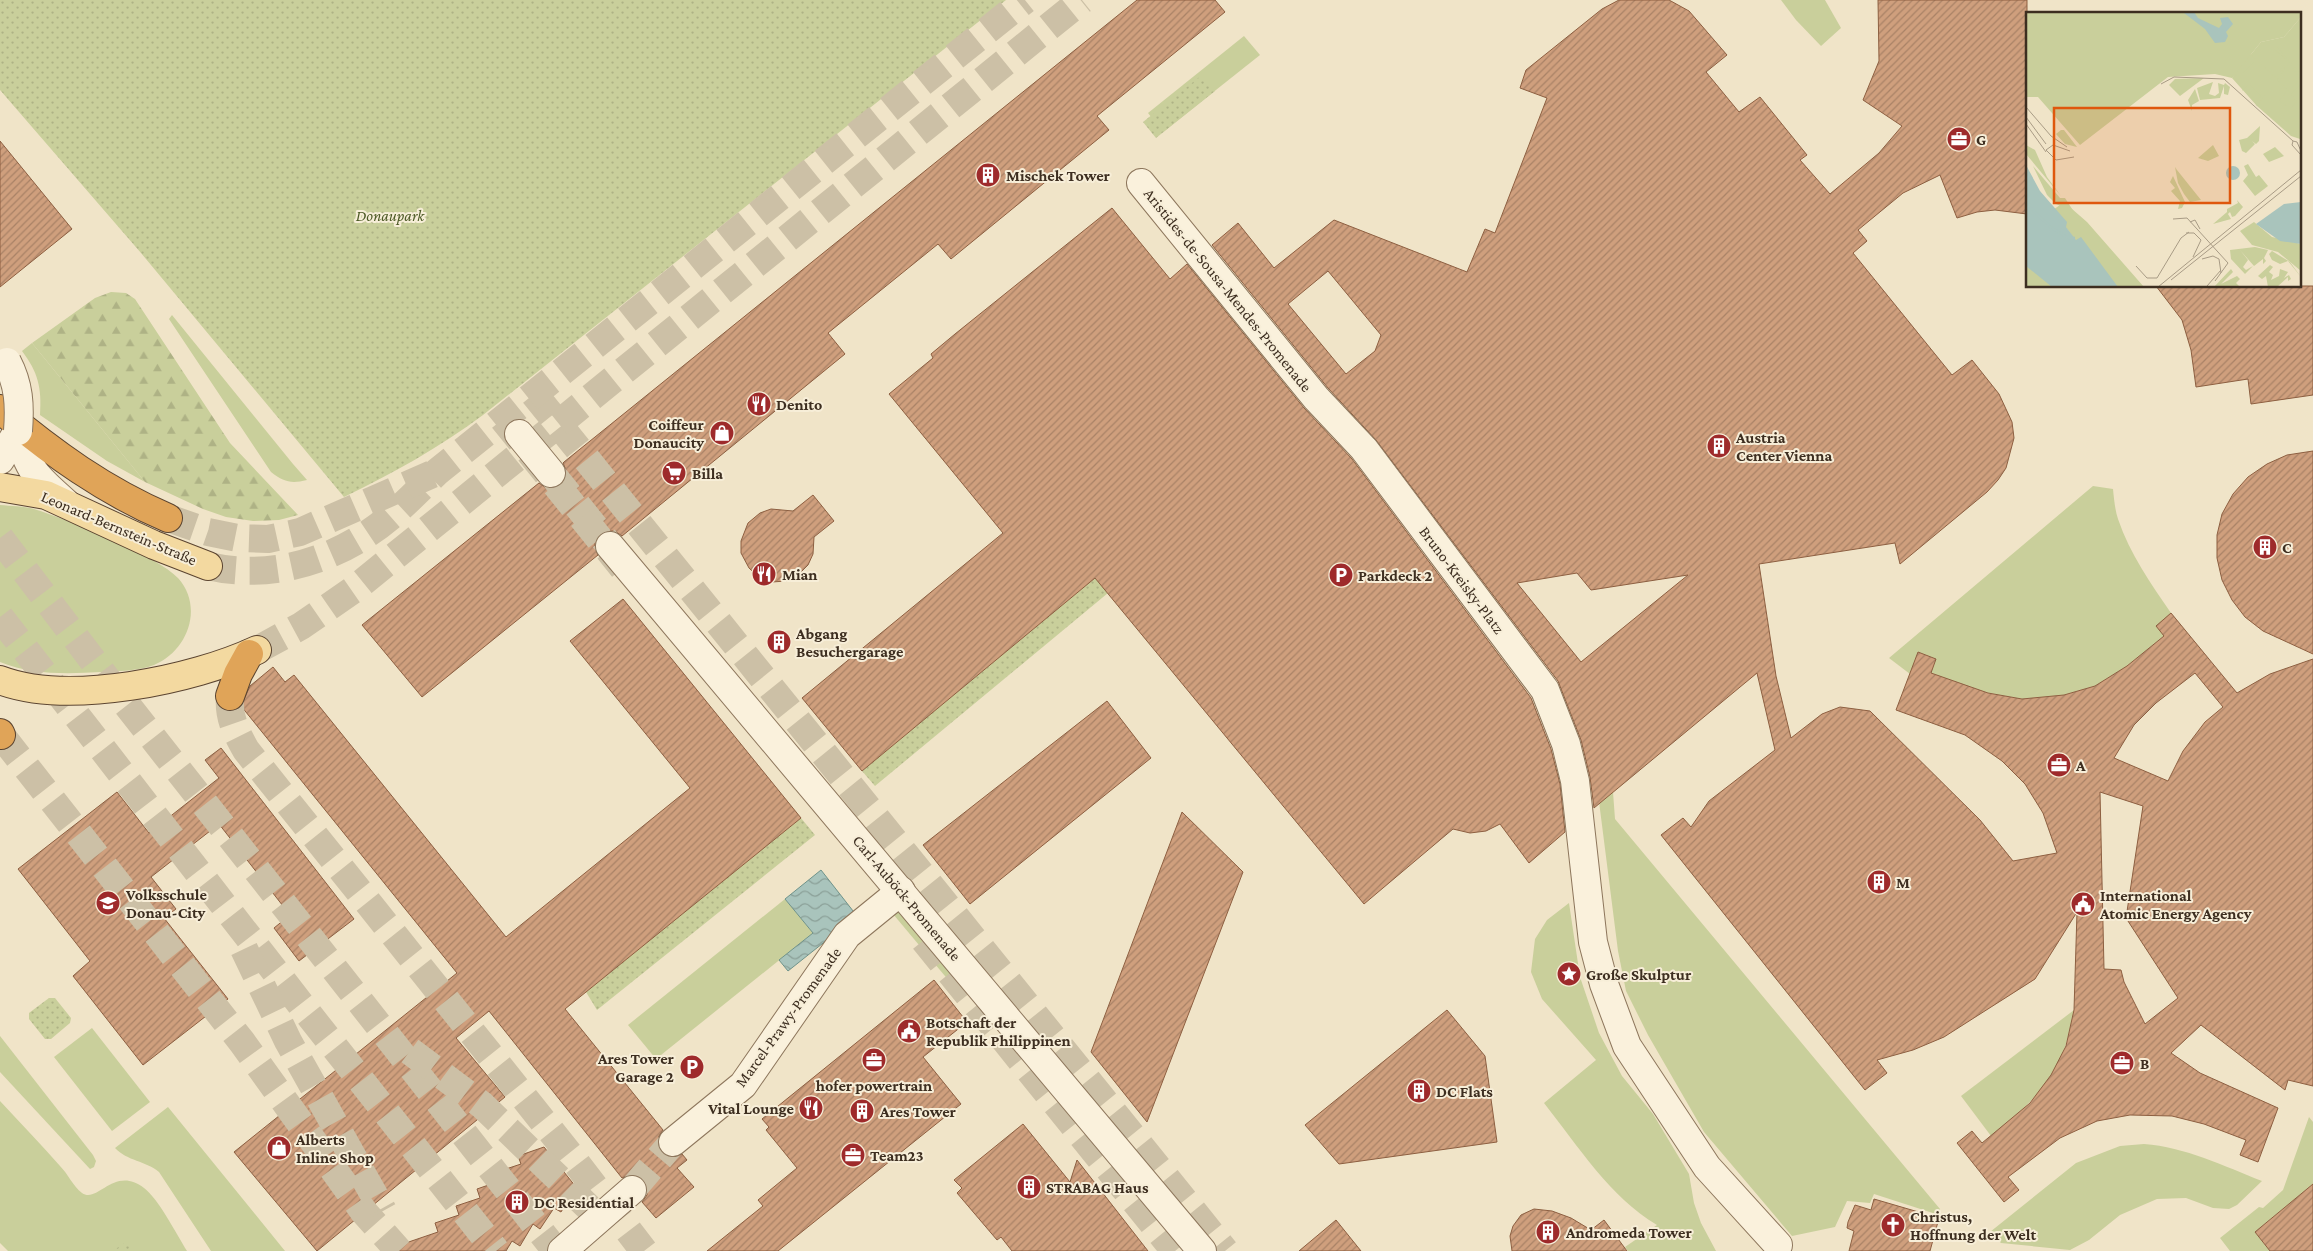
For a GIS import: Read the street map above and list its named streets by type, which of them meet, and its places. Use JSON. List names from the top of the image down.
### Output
{
  "streets": {
    "main road": ["Leonard-Bernstein-Straße"],
    "street": [
      "Aristides-de-Sousa-Mendes-Promenade",
      "Bruno-Kreisky-Platz",
      "Carl-Auböck-Promenade",
      "Marcel-Prawy-Promenade"
    ]
  },
  "crossings": [
    ["Aristides-de-Sousa-Mendes-Promenade", "Bruno-Kreisky-Platz"],
    ["Carl-Auböck-Promenade", "Marcel-Prawy-Promenade"]
  ],
  "parks": ["Donaupark"],
  "places": {
    "office": [
      "G",
      "A",
      "hofer powertrain",
      "B",
      "Team23"
    ],
    "building": [
      "Mischek Tower",
      "Austria Center Vienna",
      "C",
      "Abgang Besuchergarage",
      "M",
      "DC Flats",
      "Ares Tower",
      "STRABAG Haus",
      "DC Residential",
      "Andromeda Tower"
    ],
    "restaurant": ["Denito", "Mian", "Vital Lounge"],
    "shop": ["Coiffeur Donaucity", "Alberts Inline Shop"],
    "supermarket": ["Billa"],
    "parking": ["Parkdeck 2", "Ares Tower Garage 2"],
    "school or university": ["Volksschule Donau-City"],
    "public building": ["International Atomic Energy Agency", "Botschaft der Republik Philippinen"],
    "place": ["Große Skulptur"],
    "church": ["Christus, Hoffnung der Welt"]
  }
}
